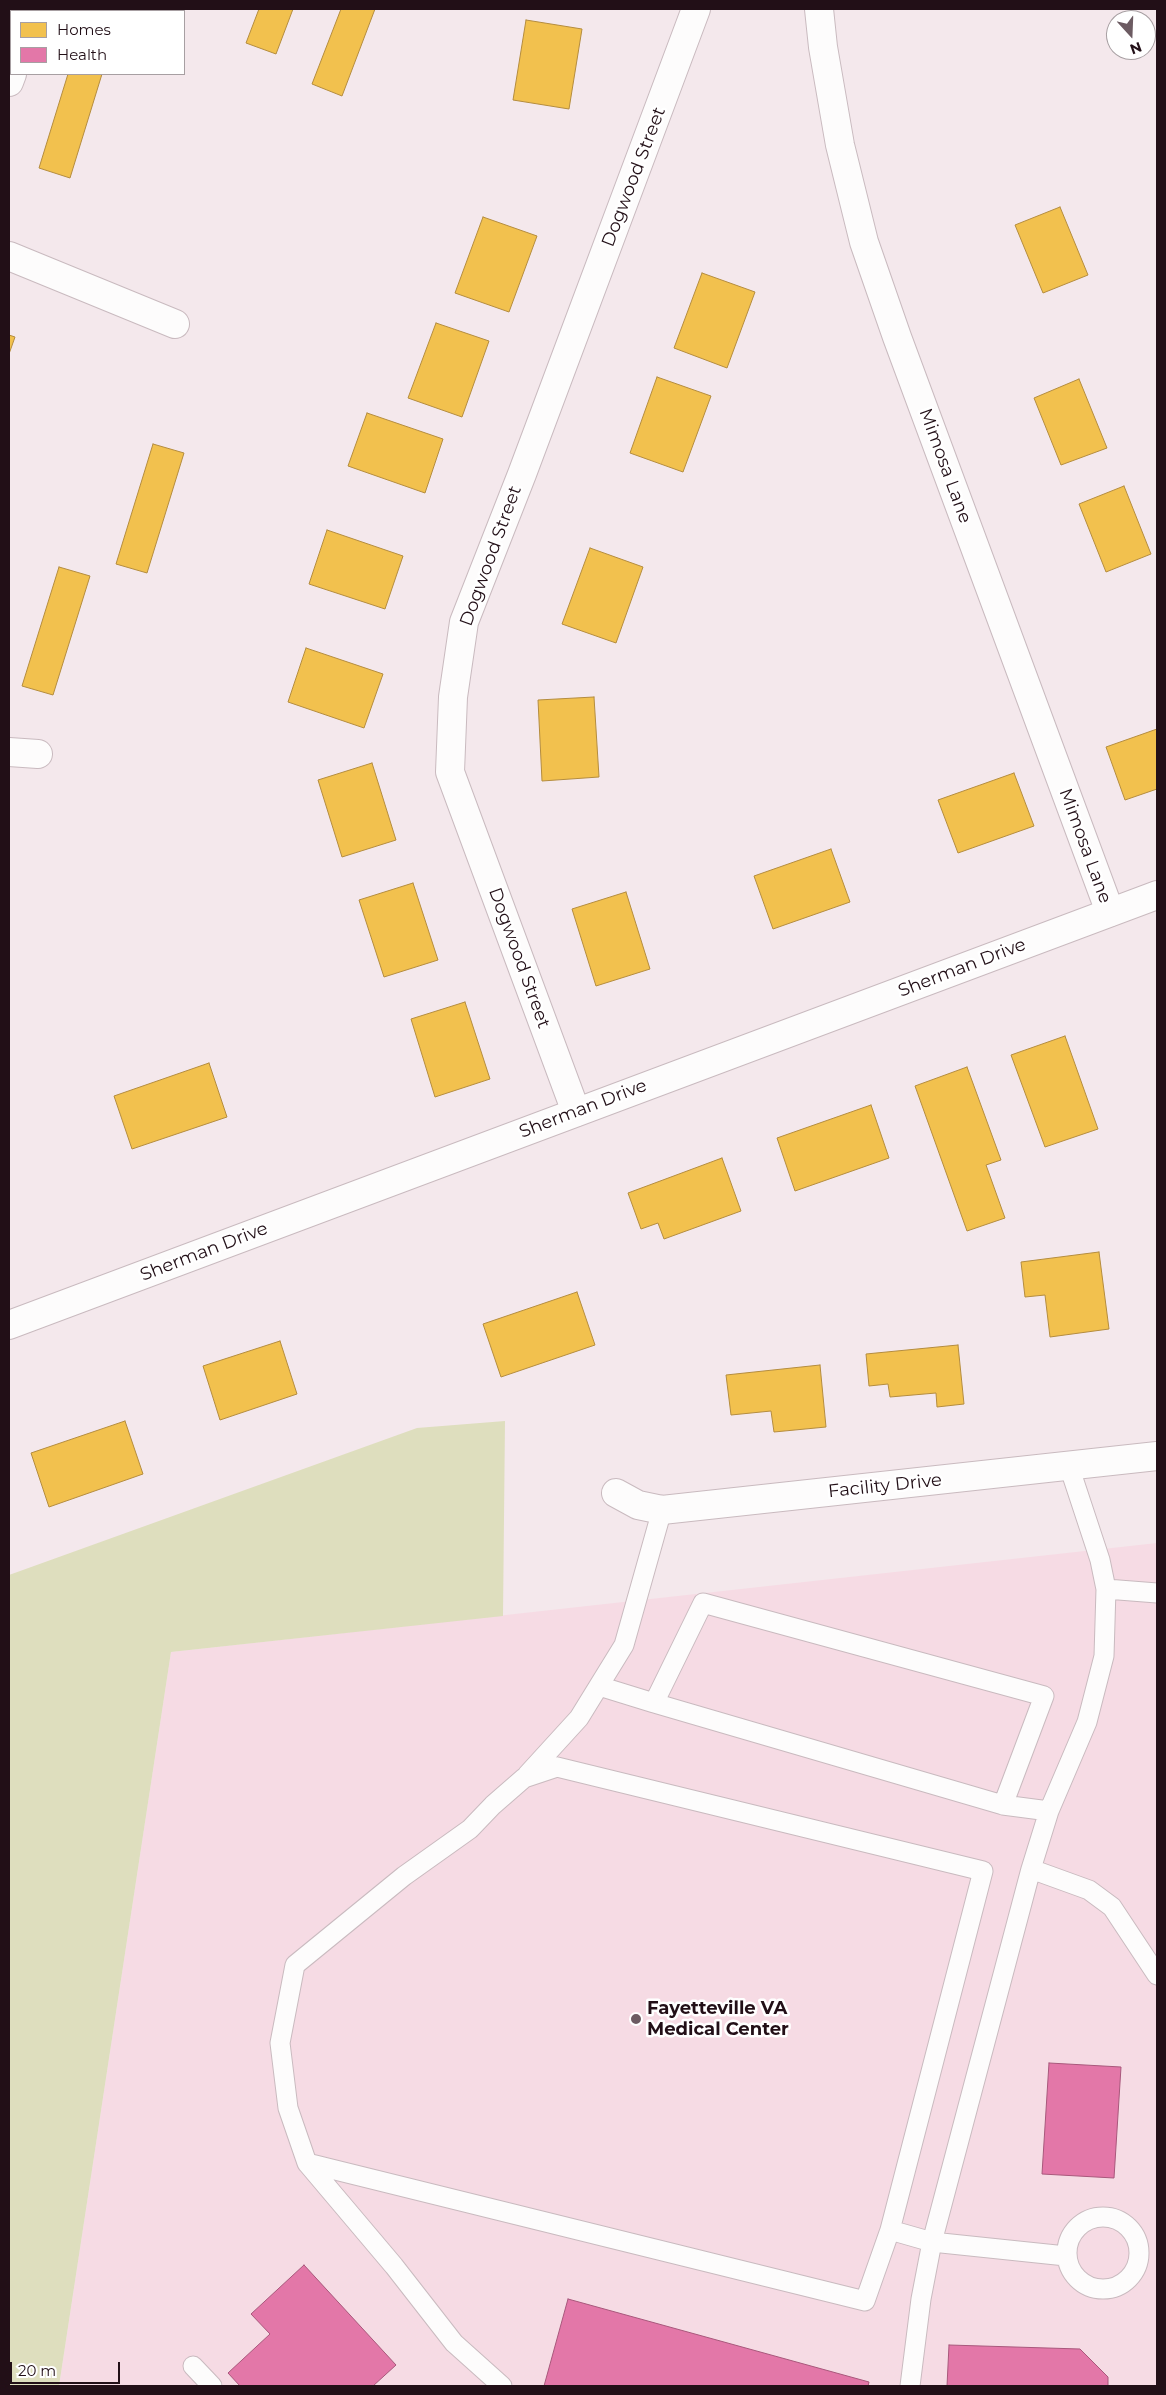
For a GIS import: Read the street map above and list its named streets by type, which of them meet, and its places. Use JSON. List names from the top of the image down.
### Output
{
  "streets": {
    "street": [
      "Dogwood Street",
      "Mimosa Lane",
      "Sherman Drive",
      "Facility Drive"
    ]
  },
  "crossings": [
    ["Dogwood Street", "Sherman Drive"],
    ["Mimosa Lane", "Sherman Drive"]
  ],
  "places": ["Fayetteville VA Medical Center"],
  "legend": ["Homes", "Health"],
  "scale_bar": "20 m",
  "north": "bottom"
}
